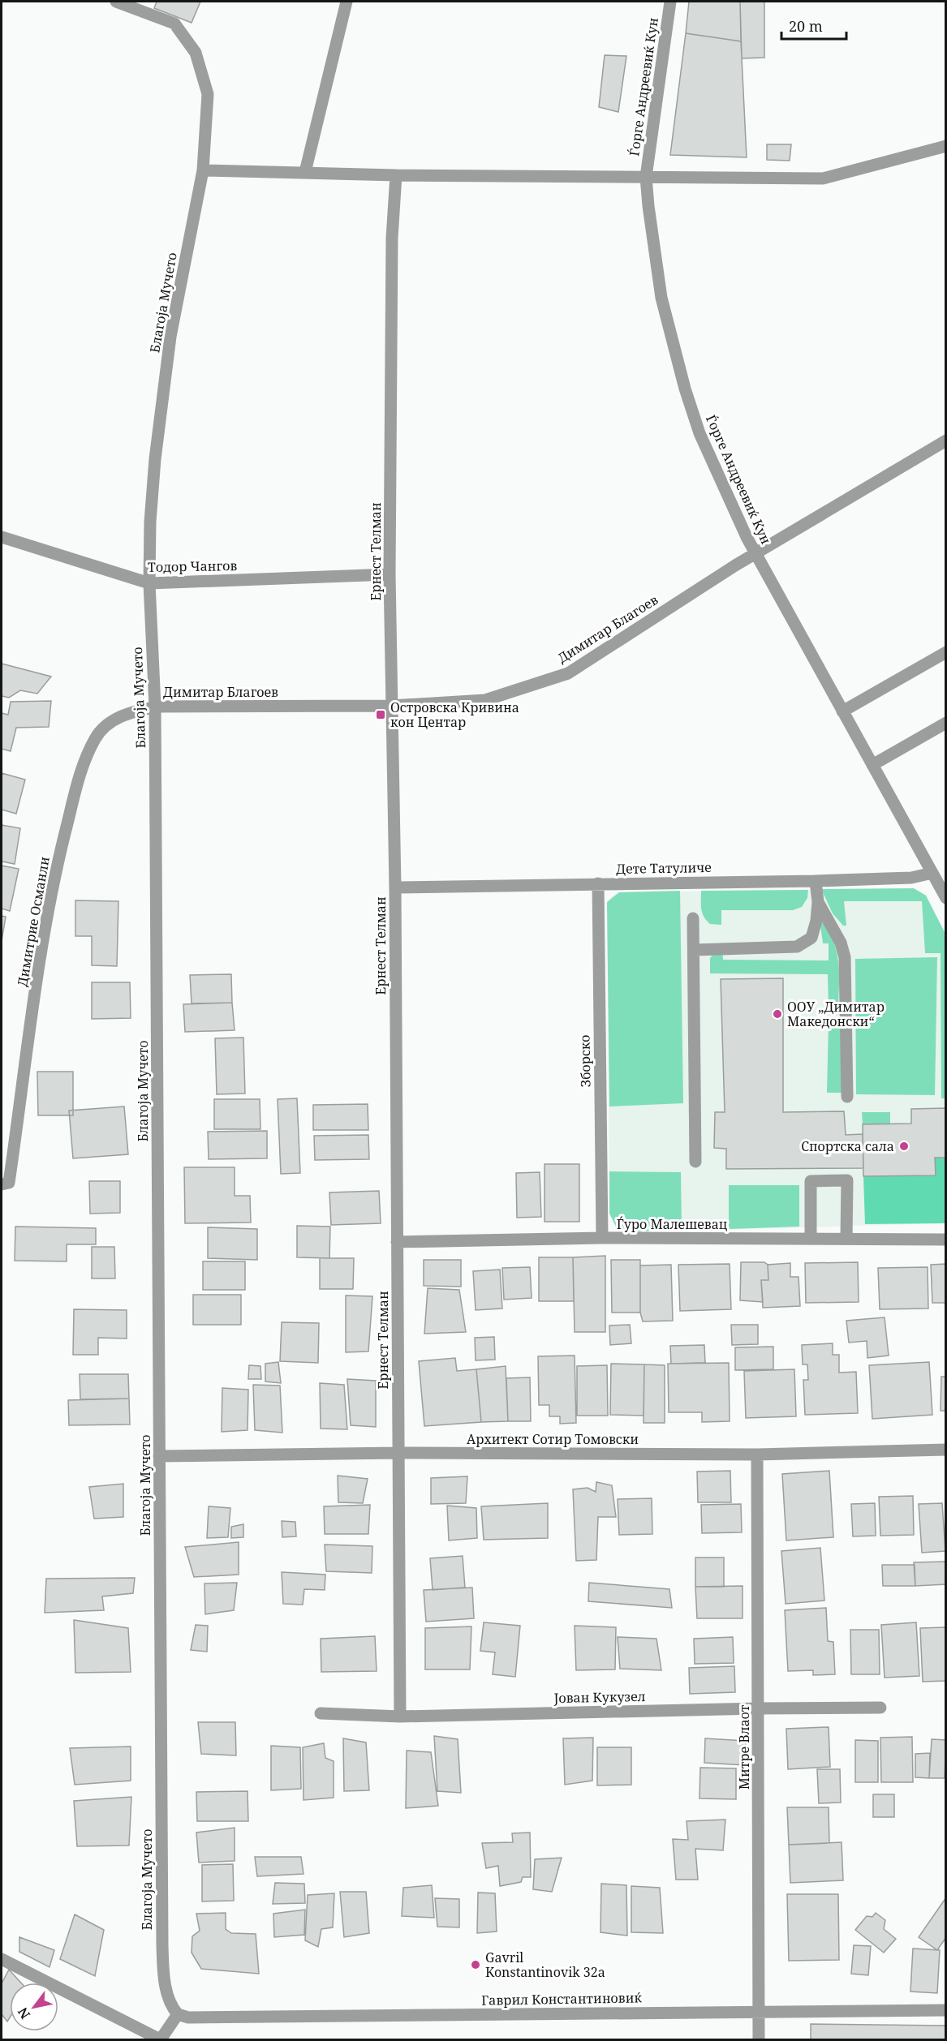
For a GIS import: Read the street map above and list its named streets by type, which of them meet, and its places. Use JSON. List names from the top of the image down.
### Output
{
  "streets": {
    "street": [
      "Ѓорге Андреевиќ Кун",
      "Благоја Мучето",
      "Ернест Телман",
      "Тодор Чангов",
      "Димитар Благоев",
      "Дете Татуличе",
      "Димитрие Османли",
      "Зборско",
      "Ѓуро Малешевац",
      "Архитект Сотир Томовски",
      "Јован Кукузел",
      "Митре Влаот",
      "Гаврил Константиновиќ"
    ]
  },
  "crossings": [
    ["Ѓорге Андреевиќ Кун", "Димитар Благоев"],
    ["Ѓорге Андреевиќ Кун", "Дете Татуличе"],
    ["Благоја Мучето", "Тодор Чангов"],
    ["Благоја Мучето", "Димитар Благоев"],
    ["Благоја Мучето", "Димитрие Османли"],
    ["Благоја Мучето", "Архитект Сотир Томовски"],
    ["Благоја Мучето", "Гаврил Константиновиќ"],
    ["Ернест Телман", "Тодор Чангов"],
    ["Ернест Телман", "Димитар Благоев"],
    ["Ернест Телман", "Дете Татуличе"],
    ["Ернест Телман", "Ѓуро Малешевац"],
    ["Ернест Телман", "Архитект Сотир Томовски"],
    ["Ернест Телман", "Јован Кукузел"],
    ["Димитар Благоев", "Димитрие Османли"],
    ["Дете Татуличе", "Зборско"],
    ["Зборско", "Ѓуро Малешевац"],
    ["Архитект Сотир Томовски", "Митре Влаот"],
    ["Јован Кукузел", "Митре Влаот"],
    ["Митре Влаот", "Гаврил Константиновиќ"]
  ],
  "places": {
    "transit": ["Островска Кривина кон Центар"],
    "other": ["ООУ „Димитар Македонски“", "Спортска сала", "Gavril Konstantinovik 32a"]
  },
  "scale_bar": "20 m",
  "north": "bottom left"
}
